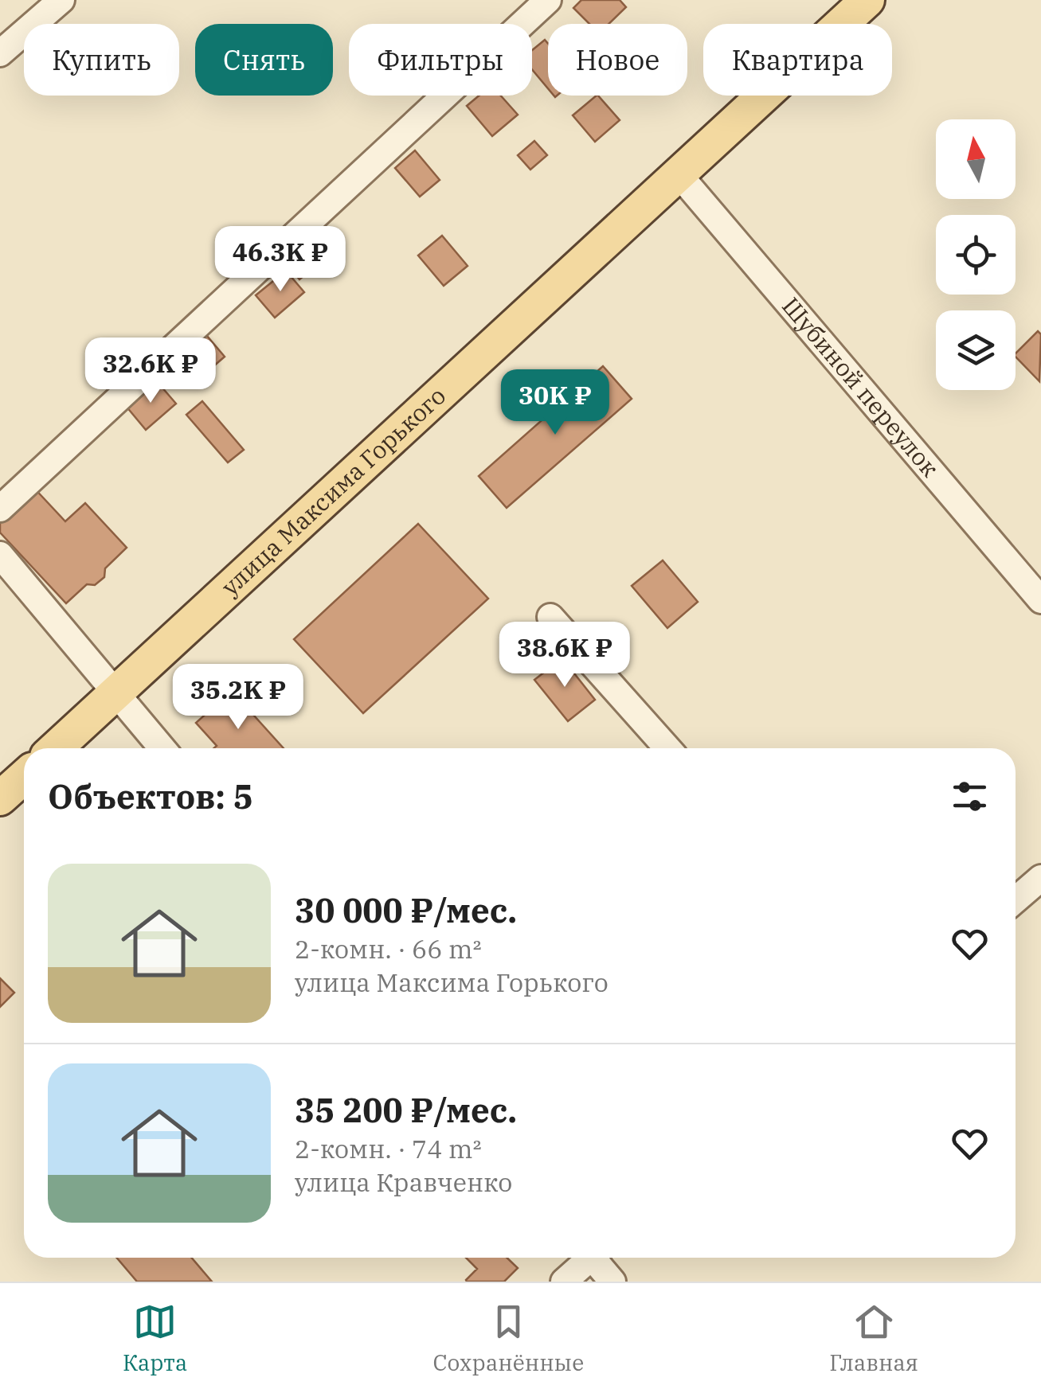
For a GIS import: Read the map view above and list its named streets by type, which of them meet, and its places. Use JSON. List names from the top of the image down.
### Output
{
  "streets": {
    "main road": ["улица Максима Горького"],
    "street": ["Шубиной переулок"]
  },
  "crossings": [
    ["Шубиной переулок", "улица Максима Горького"]
  ],
  "north": "top",
  "page": {
    "chip": [
      "Купить",
      "Снять",
      "Фильтры",
      "Новое",
      "Квартира"
    ],
    "price": [
      "46.3K ₽",
      "32.6K ₽",
      "30K ₽",
      "38.6K ₽",
      "35.2K ₽"
    ],
    "heading": "Объектов: 5",
    "list": [
      {
        "name": "30 000 ₽/мес.",
        "note": "2-комн. · 66 m² · улица Максима Горького"
      },
      {
        "name": "35 200 ₽/мес.",
        "note": "2-комн. · 74 m² · улица Кравченко"
      }
    ],
    "tabs": ["Карта", "Сохранённые", "Главная"]
  }
}
